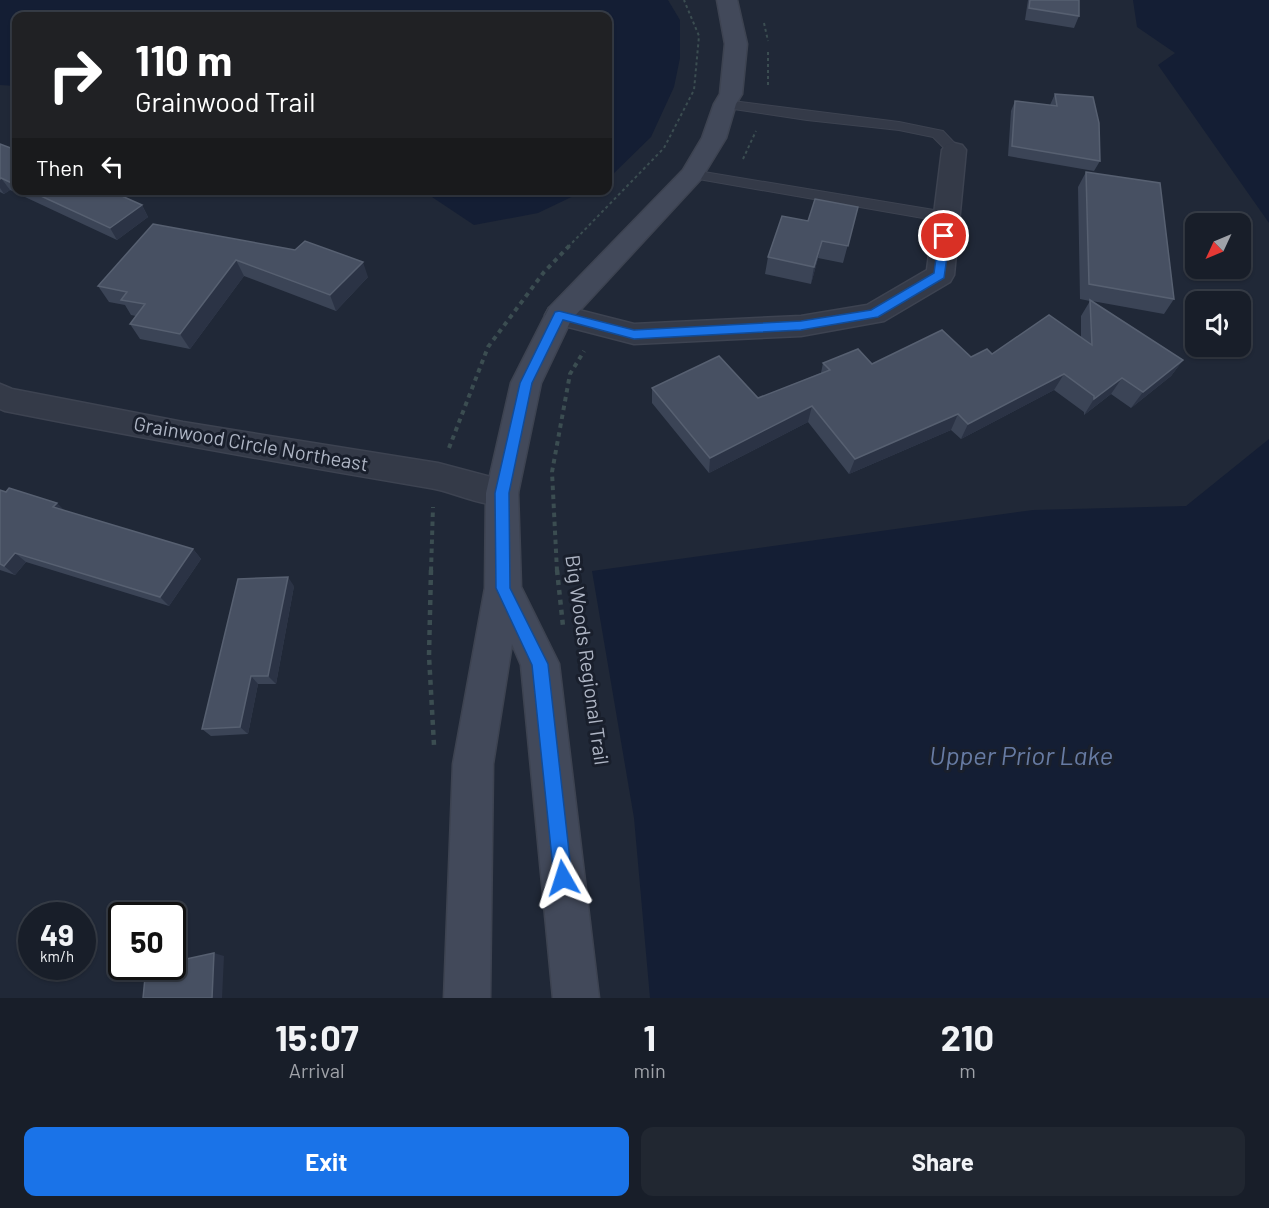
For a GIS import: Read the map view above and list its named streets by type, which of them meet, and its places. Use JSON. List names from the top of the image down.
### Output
{
  "streets": {
    "street": ["Grainwood Circle Northeast"],
    "path": ["Big Woods Regional Trail"]
  },
  "water": ["Upper Prior Lake"],
  "north": "bottom left",
  "page": {
    "turn": ["110 m", "Grainwood Trail"],
    "then": "Then",
    "speed": "49 km/h",
    "limit": "50",
    "eta": [
      "15:07",
      "Arrival",
      "1",
      "min",
      "210",
      "m"
    ],
    "buttons": ["Exit", "Share"]
  }
}
